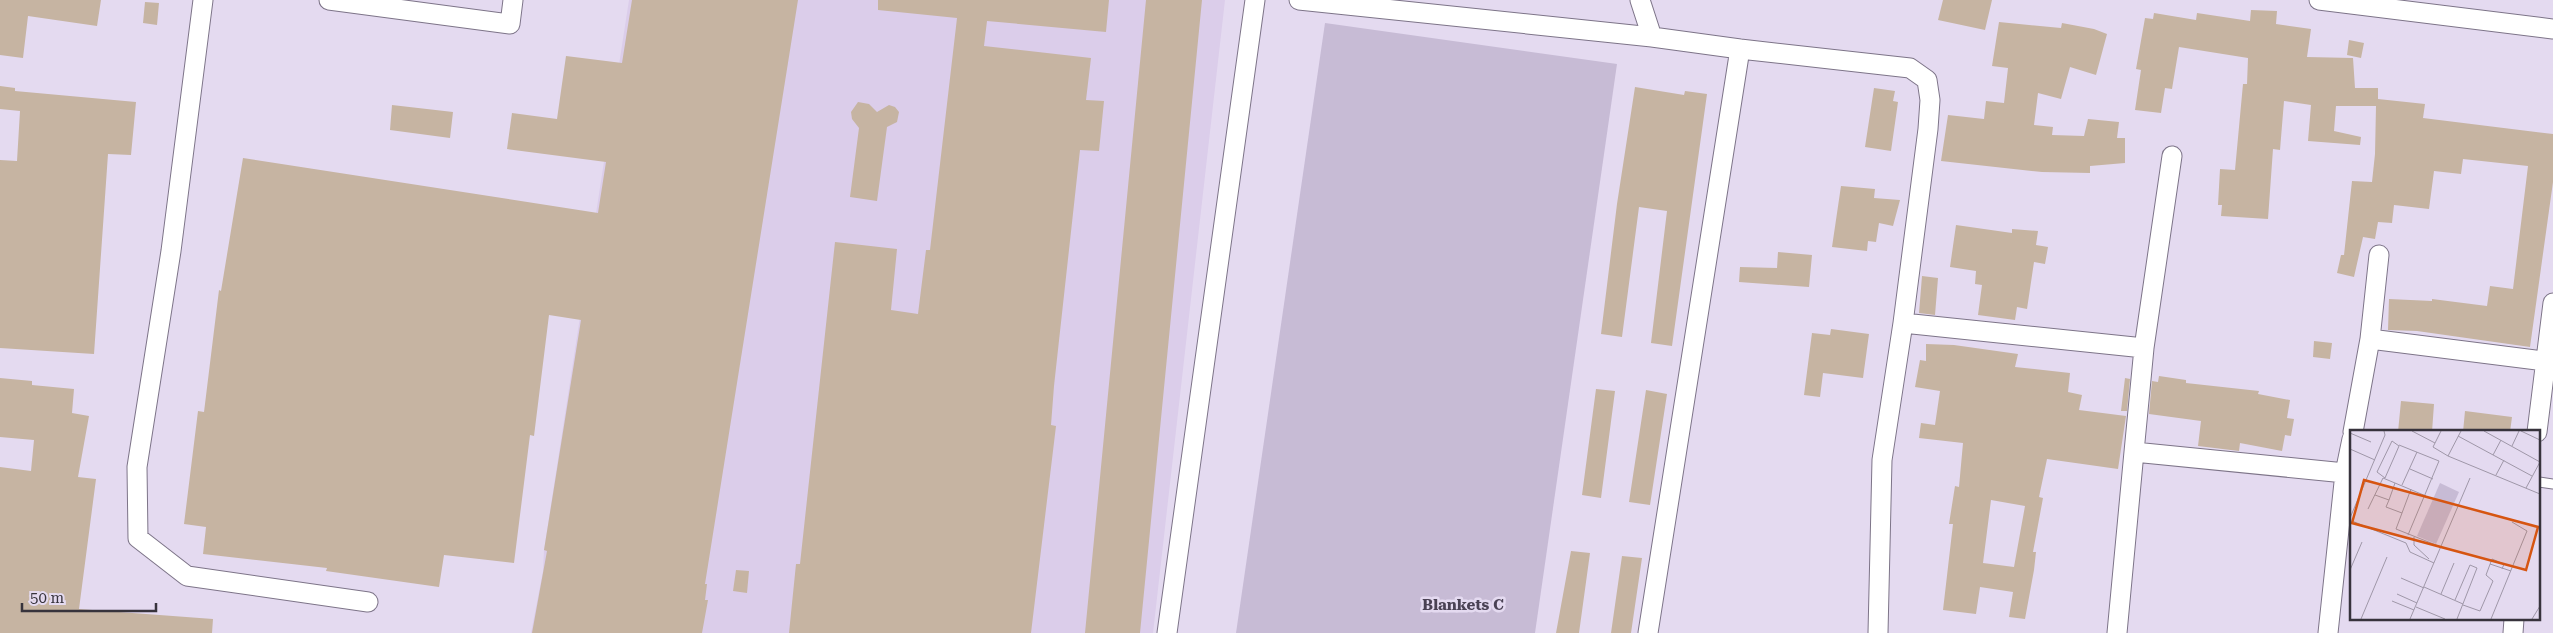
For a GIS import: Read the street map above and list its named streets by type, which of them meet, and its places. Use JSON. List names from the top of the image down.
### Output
{
  "districts": ["Blankets C"],
  "scale_bar": "50 m"
}
